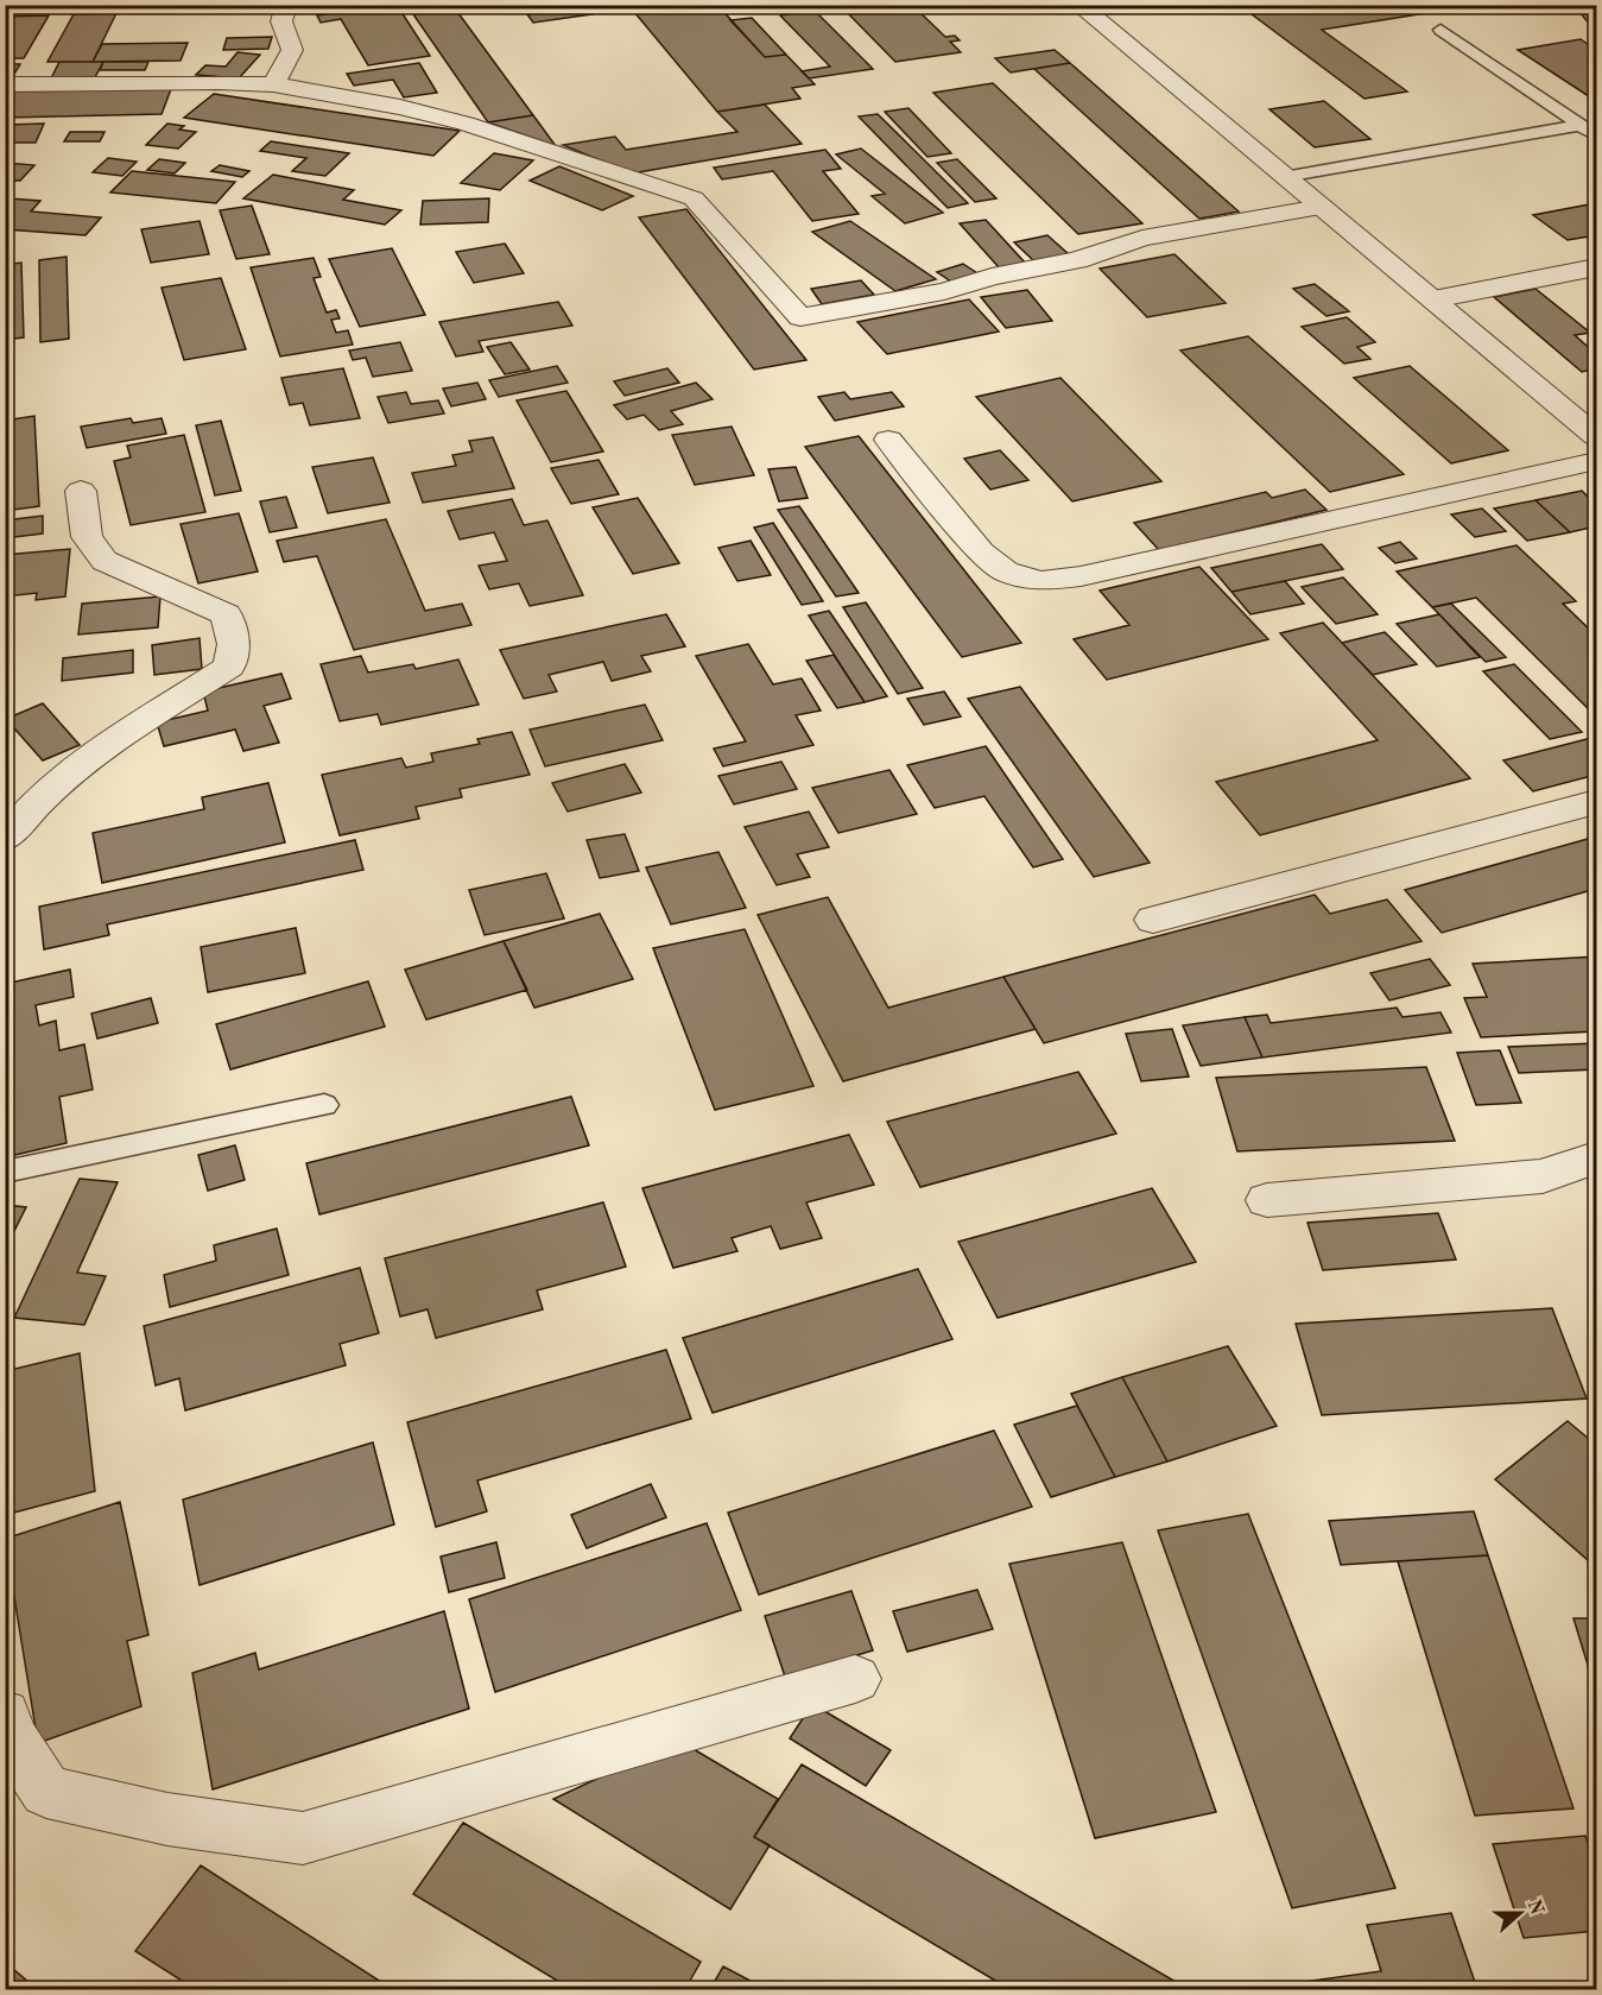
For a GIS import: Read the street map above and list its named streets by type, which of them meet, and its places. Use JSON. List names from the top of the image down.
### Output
{
  "north": "right"
}
